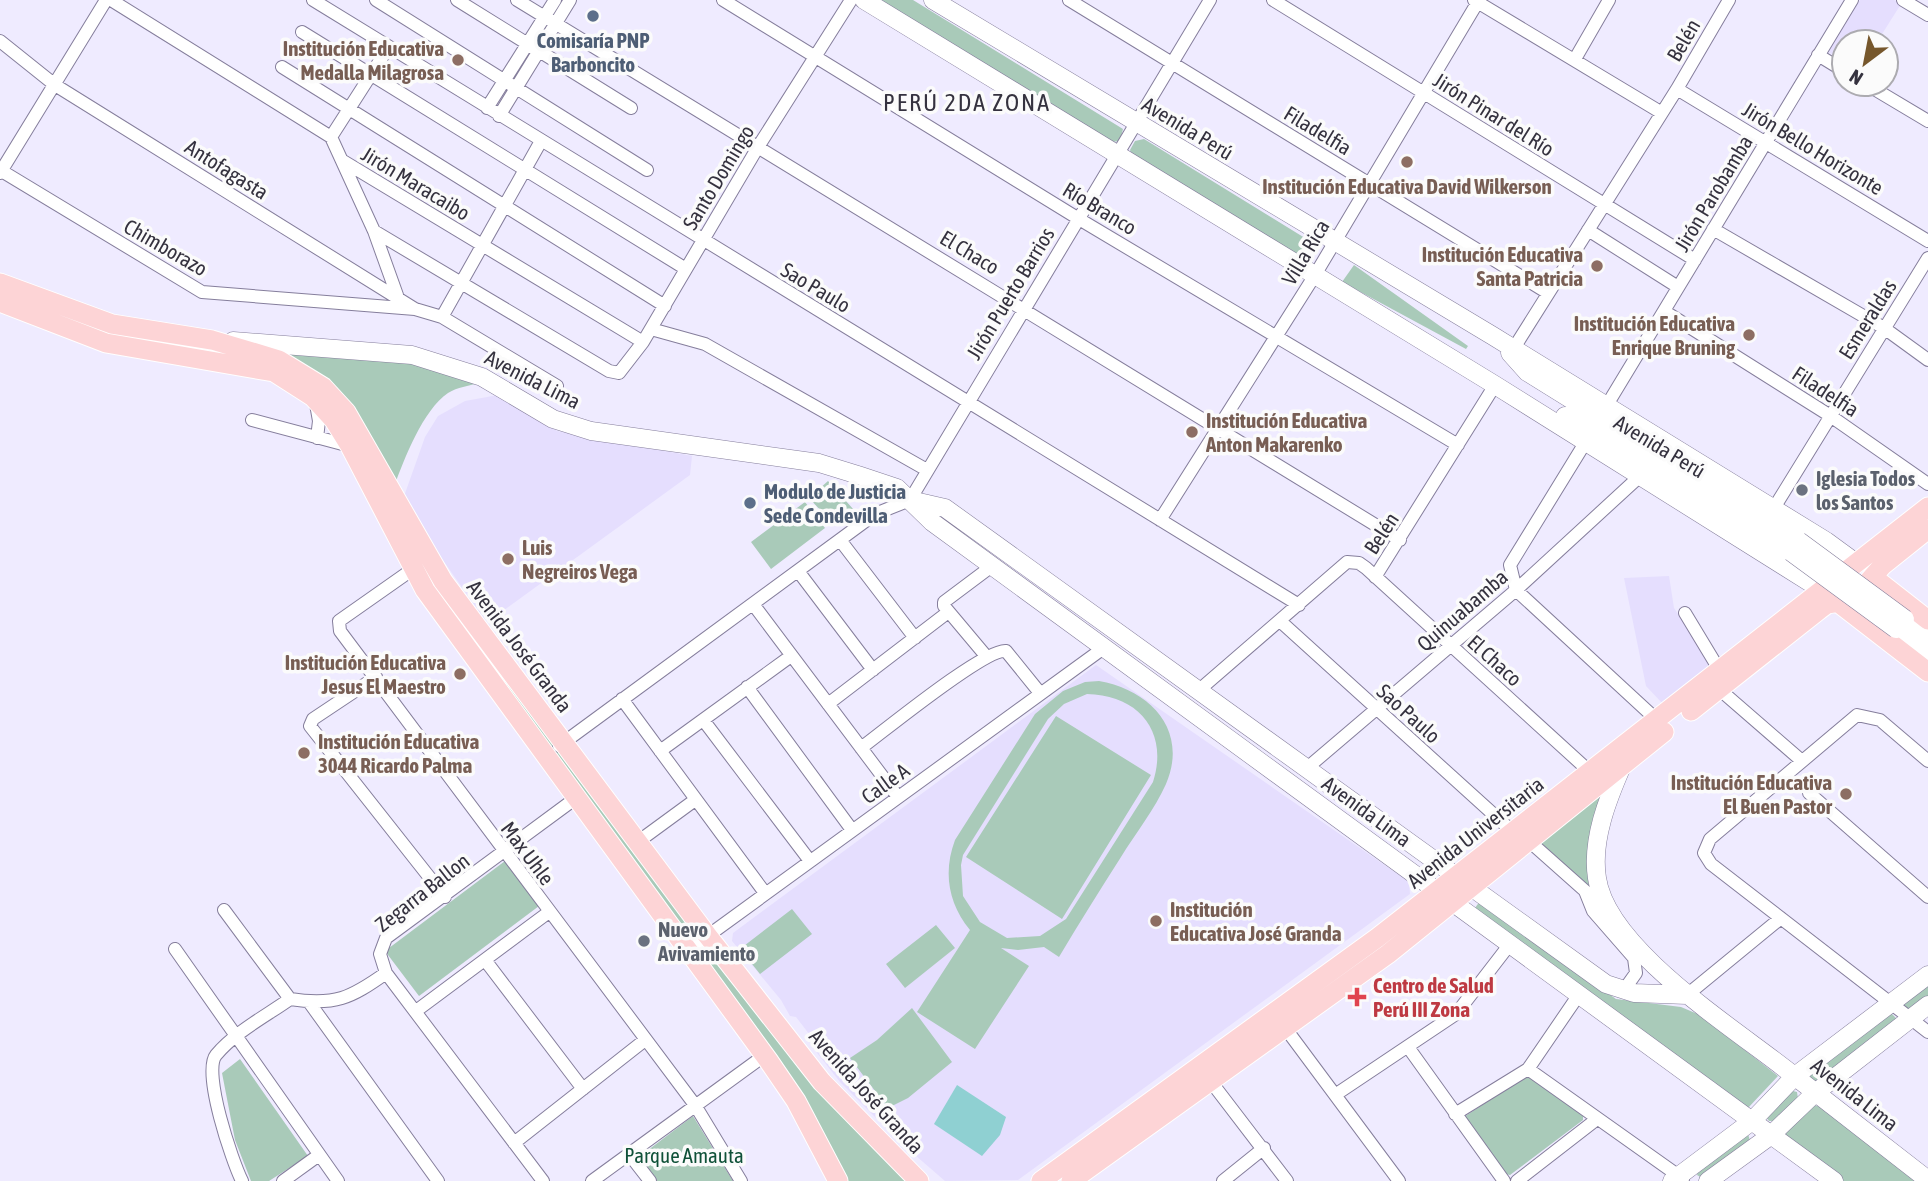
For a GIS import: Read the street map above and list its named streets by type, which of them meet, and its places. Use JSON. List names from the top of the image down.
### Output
{
  "streets": {
    "main road": [
      "Avenida Perú",
      "Avenida Lima",
      "Avenida José Granda",
      "Avenida Universitaria"
    ],
    "street": [
      "Belén",
      "Jirón Pinar del Río",
      "Filadelfia",
      "Jirón Bello Horizonte",
      "Antofagasta",
      "Santo Domingo",
      "Jirón Maracaibo",
      "Jirón Parobamba",
      "Río Branco",
      "Chimborazo",
      "El Chaco",
      "Villa Rica",
      "Sao Paulo",
      "Jirón Puerto Barrios",
      "Esmeraldas",
      "Quinuabamba",
      "Calle A",
      "Max Uhle",
      "Zegarra Ballon"
    ]
  },
  "crossings": [
    ["Belén", "Jirón Pinar del Río"],
    ["Belén", "Avenida Perú"],
    ["Belén", "Filadelfia"],
    ["Belén", "Jirón Bello Horizonte"],
    ["Belén", "Río Branco"],
    ["Belén", "El Chaco"],
    ["Belén", "Sao Paulo"],
    ["Belén", "Avenida Lima"],
    ["Jirón Pinar del Río", "Jirón Parobamba"],
    ["Jirón Pinar del Río", "Villa Rica"],
    ["Avenida Perú", "Jirón Parobamba"],
    ["Avenida Perú", "Villa Rica"],
    ["Avenida Perú", "Jirón Puerto Barrios"],
    ["Avenida Perú", "Esmeraldas"],
    ["Avenida Perú", "Quinuabamba"],
    ["Avenida Perú", "Avenida Universitaria"],
    ["Filadelfia", "Jirón Parobamba"],
    ["Filadelfia", "Villa Rica"],
    ["Filadelfia", "Jirón Puerto Barrios"],
    ["Filadelfia", "Esmeraldas"],
    ["Jirón Bello Horizonte", "Jirón Parobamba"],
    ["Antofagasta", "Chimborazo"],
    ["Santo Domingo", "Jirón Maracaibo"],
    ["Santo Domingo", "Río Branco"],
    ["Santo Domingo", "El Chaco"],
    ["Santo Domingo", "Sao Paulo"],
    ["Río Branco", "Villa Rica"],
    ["Río Branco", "Jirón Puerto Barrios"],
    ["El Chaco", "Villa Rica"],
    ["El Chaco", "Jirón Puerto Barrios"],
    ["El Chaco", "Quinuabamba"],
    ["El Chaco", "Avenida Universitaria"],
    ["Villa Rica", "Sao Paulo"],
    ["Sao Paulo", "Jirón Puerto Barrios"],
    ["Sao Paulo", "Avenida Lima"],
    ["Sao Paulo", "Quinuabamba"],
    ["Sao Paulo", "Avenida Universitaria"],
    ["Jirón Puerto Barrios", "Avenida Lima"],
    ["Avenida Lima", "Quinuabamba"],
    ["Avenida Lima", "Avenida José Granda"],
    ["Avenida Lima", "Calle A"],
    ["Avenida Lima", "Avenida Universitaria"],
    ["Avenida José Granda", "Calle A"],
    ["Avenida José Granda", "Max Uhle"],
    ["Avenida José Granda", "Zegarra Ballon"],
    ["Max Uhle", "Zegarra Ballon"]
  ],
  "districts": ["PERÚ 2DA ZONA"],
  "parks": ["Parque Amauta"],
  "places": {
    "other": [
      "Comisaría PNP Barboncito",
      "Institución Educativa Medalla Milagrosa",
      "Institución Educativa David Wilkerson",
      "Institución Educativa Santa Patricia",
      "Institución Educativa Enrique Bruning",
      "Institución Educativa Anton Makarenko",
      "Iglesia Todos los Santos",
      "Modulo de Justicia Sede Condevilla",
      "Luis Negreiros Vega",
      "Institución Educativa Jesus El Maestro",
      "Institución Educativa 3044 Ricardo Palma",
      "Institución Educativa El Buen Pastor",
      "Institución Educativa José Granda",
      "Nuevo Avivamiento"
    ],
    "health": ["Centro de Salud Perú III Zona"]
  },
  "north": "bottom left"
}
